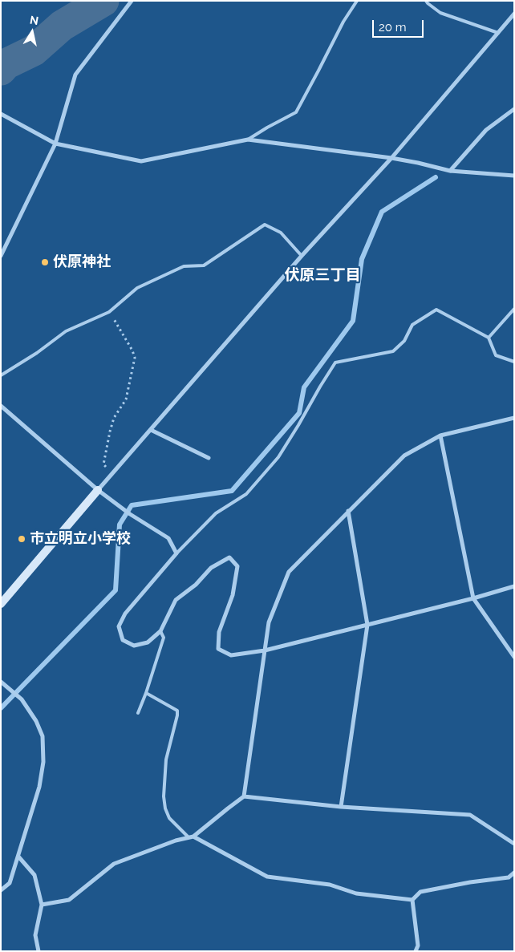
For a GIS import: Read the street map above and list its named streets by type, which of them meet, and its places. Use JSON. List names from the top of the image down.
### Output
{
  "districts": ["伏原三丁目"],
  "places": ["伏原神社", "市立明立小学校"],
  "scale_bar": "20 m",
  "north": "top"
}
